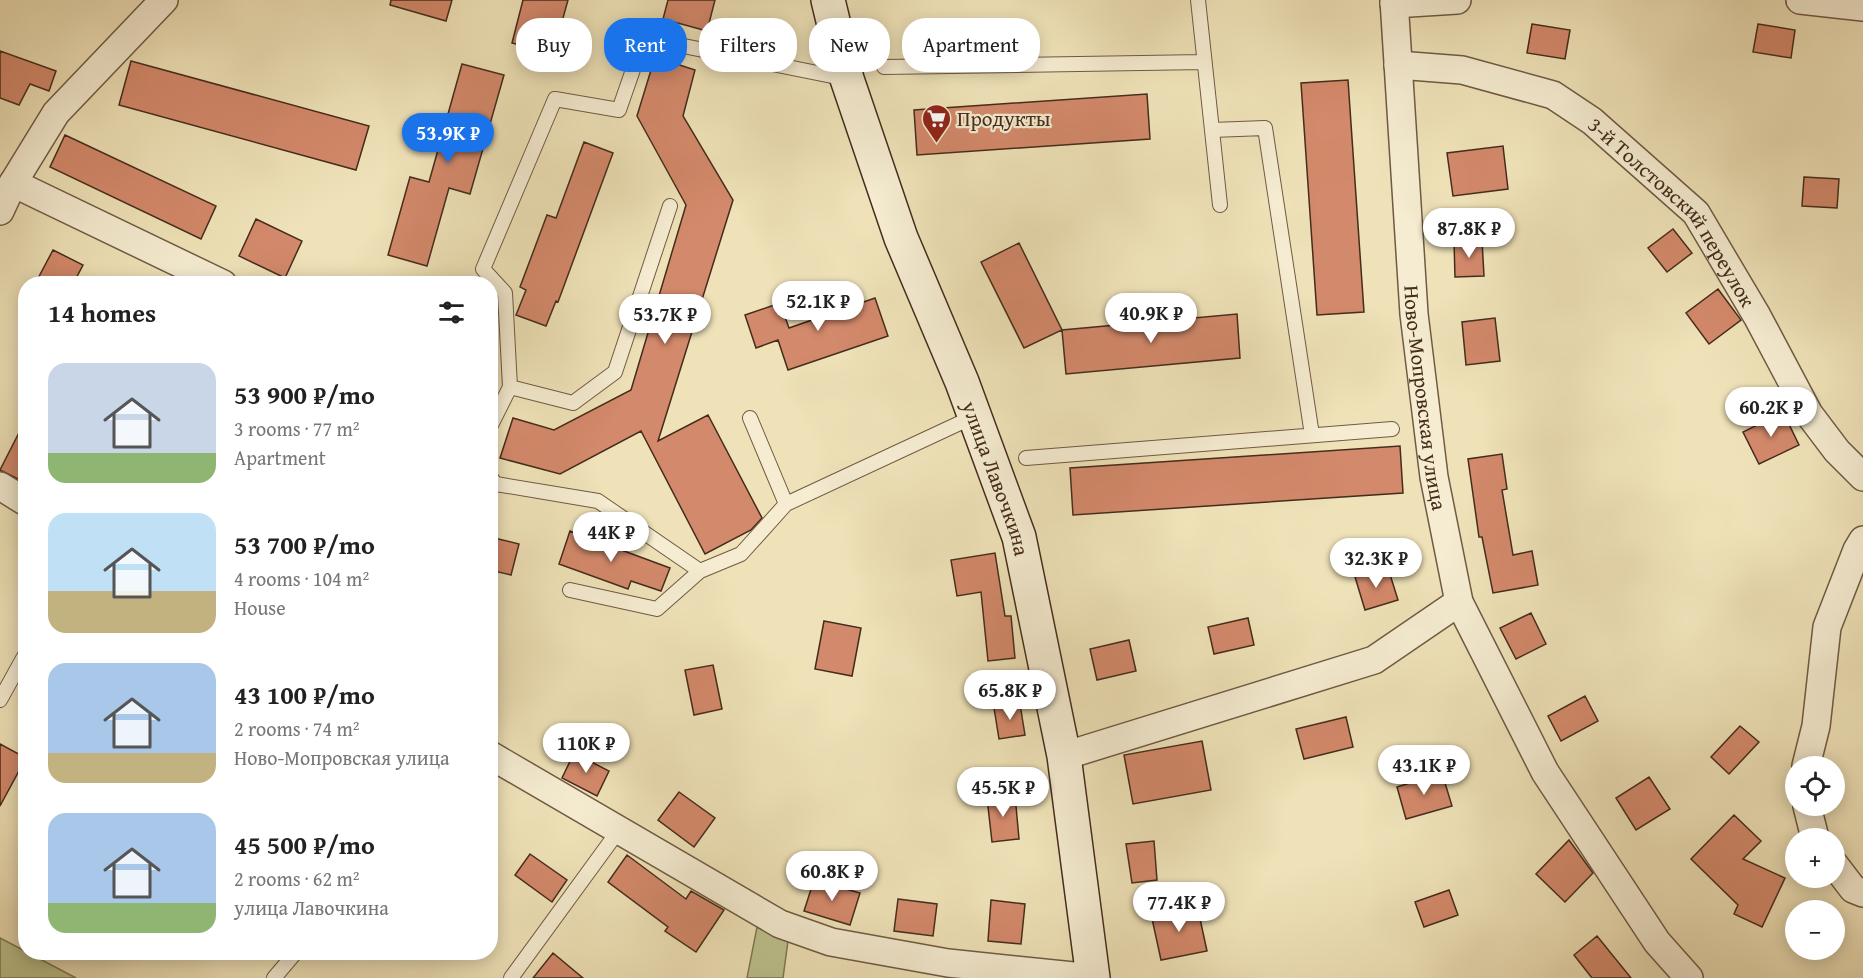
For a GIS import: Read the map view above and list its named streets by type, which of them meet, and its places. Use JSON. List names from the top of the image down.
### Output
{
  "streets": {
    "main road": ["улица Лавочкина"],
    "street": ["3-й Толстовский переулок", "Ново-Мопровская улица"]
  },
  "crossings": [
    ["3-й Толстовский переулок", "Ново-Мопровская улица"]
  ],
  "places": {
    "supermarket": ["Продукты"]
  },
  "page": {
    "chip": [
      "Buy",
      "Rent",
      "Filters",
      "New",
      "Apartment"
    ],
    "price": [
      "53.9K ₽",
      "87.8K ₽",
      "52.1K ₽",
      "40.9K ₽",
      "53.7K ₽",
      "60.2K ₽",
      "44K ₽",
      "32.3K ₽",
      "65.8K ₽",
      "110K ₽",
      "43.1K ₽",
      "45.5K ₽",
      "60.8K ₽",
      "77.4K ₽"
    ],
    "heading": "14 homes",
    "list": [
      {
        "name": "53 900 ₽/mo",
        "note": "3 rooms · 77 m² · Apartment"
      },
      {
        "name": "53 700 ₽/mo",
        "note": "4 rooms · 104 m² · House"
      },
      {
        "name": "43 100 ₽/mo",
        "note": "2 rooms · 74 m² · Ново-Мопровская улица"
      },
      {
        "name": "45 500 ₽/mo",
        "note": "2 rooms · 62 m² · улица Лавочкина"
      }
    ],
    "map_buttons": ["+", "−"]
  }
}
